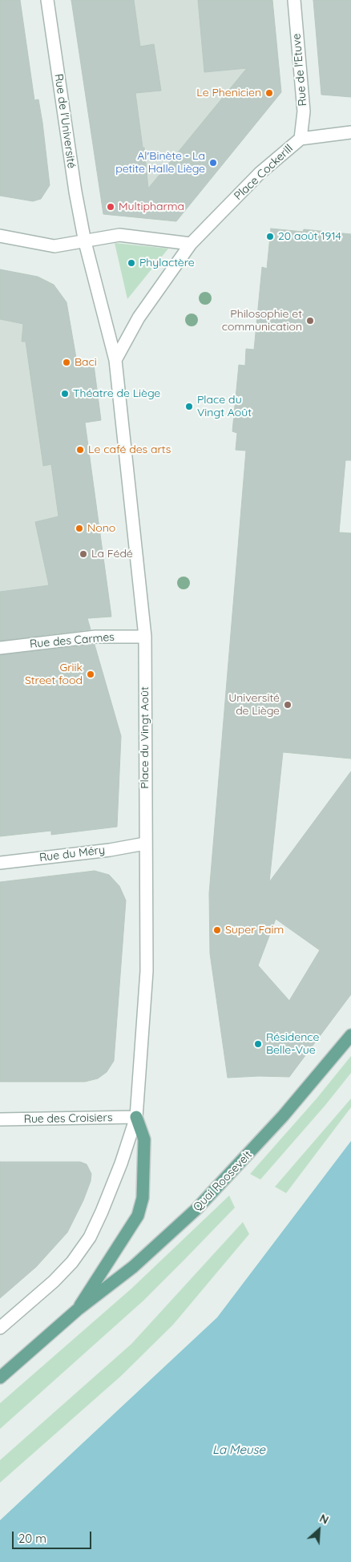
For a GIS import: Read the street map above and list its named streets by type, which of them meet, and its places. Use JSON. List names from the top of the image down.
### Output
{
  "streets": {
    "main road": ["Quai Roosevelt"],
    "street": [
      "Rue de l'Etuve",
      "Rue de l'Université",
      "Place Cockerill",
      "Rue des Carmes",
      "Place du Vingt Août",
      "Rue du Méry",
      "Rue des Croisiers"
    ]
  },
  "crossings": [
    ["Rue de l'Etuve", "Place Cockerill"],
    ["Rue de l'Université", "Place du Vingt Août"],
    ["Rue des Carmes", "Place du Vingt Août"],
    ["Place du Vingt Août", "Rue du Méry"],
    ["Place du Vingt Août", "Rue des Croisiers"]
  ],
  "water": ["La Meuse"],
  "places": [
    "Le Phenicien",
    "Al'Binète - La petite Halle Liège",
    "Multipharma",
    "20 août 1914",
    "Phylactère",
    "Philosophie et communication",
    "Baci",
    "Théatre de Liège",
    "Place du Vingt Août",
    "Le café des arts",
    "Nono",
    "La Fédé",
    "Griik Street food",
    "Université de Liège",
    "Super Faim",
    "Résidence Belle-Vue"
  ],
  "scale_bar": "20 m",
  "north": "top right"
}
